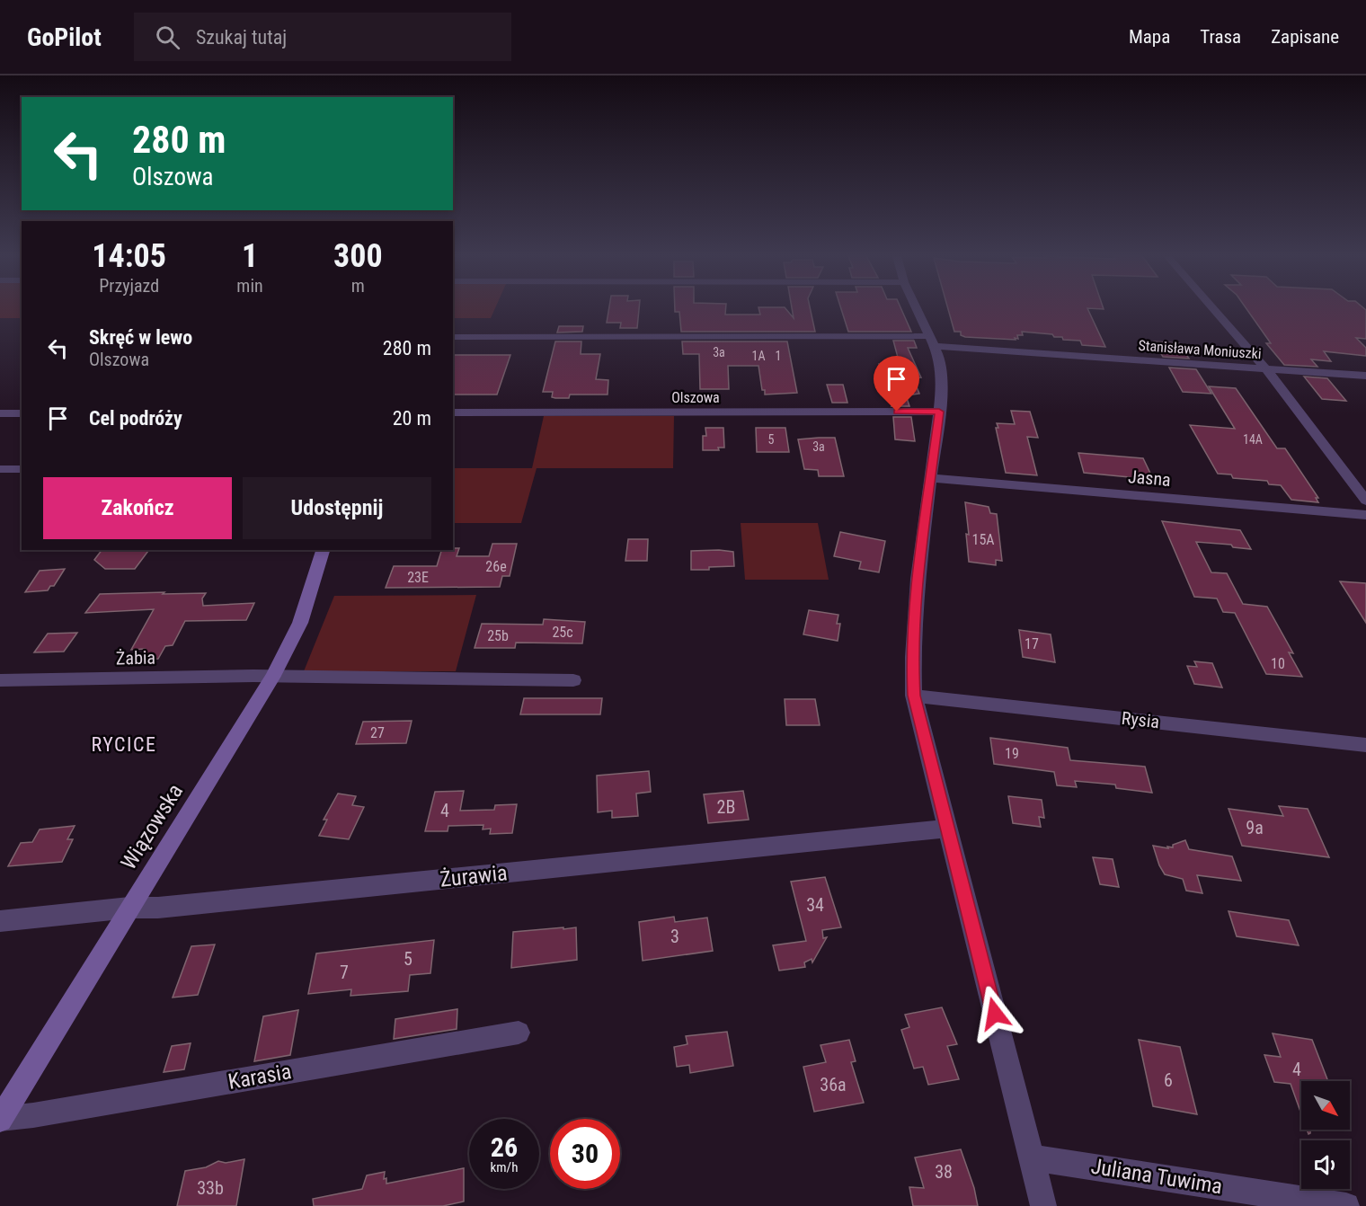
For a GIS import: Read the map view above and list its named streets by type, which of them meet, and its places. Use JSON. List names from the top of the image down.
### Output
{
  "streets": {
    "main road": ["Wiązowska"],
    "street": [
      "Stanisława Moniuszki",
      "Olszowa",
      "Jasna",
      "Żabia",
      "Rysia",
      "Żurawia",
      "Karasia",
      "Juliana Tuwima"
    ]
  },
  "crossings": [
    ["Żabia", "Wiązowska"],
    ["Wiązowska", "Żurawia"],
    ["Wiązowska", "Karasia"]
  ],
  "districts": ["RYCICE"],
  "house_numbers": [
    "3a",
    "1A",
    "1",
    "5",
    "14A",
    "3a",
    "15A",
    "26e",
    "23E",
    "25c",
    "25b",
    "17",
    "10",
    "27",
    "19",
    "2B",
    "4",
    "9a",
    "34",
    "3",
    "5",
    "7",
    "4",
    "6",
    "36a",
    "38",
    "33b"
  ],
  "north": "bottom right",
  "page": {
    "header": "GoPilot",
    "search": "Szukaj tutaj",
    "nav": ["Mapa", "Trasa", "Zapisane"],
    "turn": ["280 m", "Olszowa"],
    "eta": [
      "14:05",
      "Przyjazd",
      "1",
      "min",
      "300",
      "m"
    ],
    "list": [
      {
        "name": "Skręć w lewo",
        "note": "Olszowa",
        "value": "280 m"
      },
      {
        "name": "Cel podróży",
        "value": "20 m"
      }
    ],
    "buttons": ["Zakończ", "Udostępnij"],
    "speed": "26 km/h",
    "limit": "30"
  }
}
